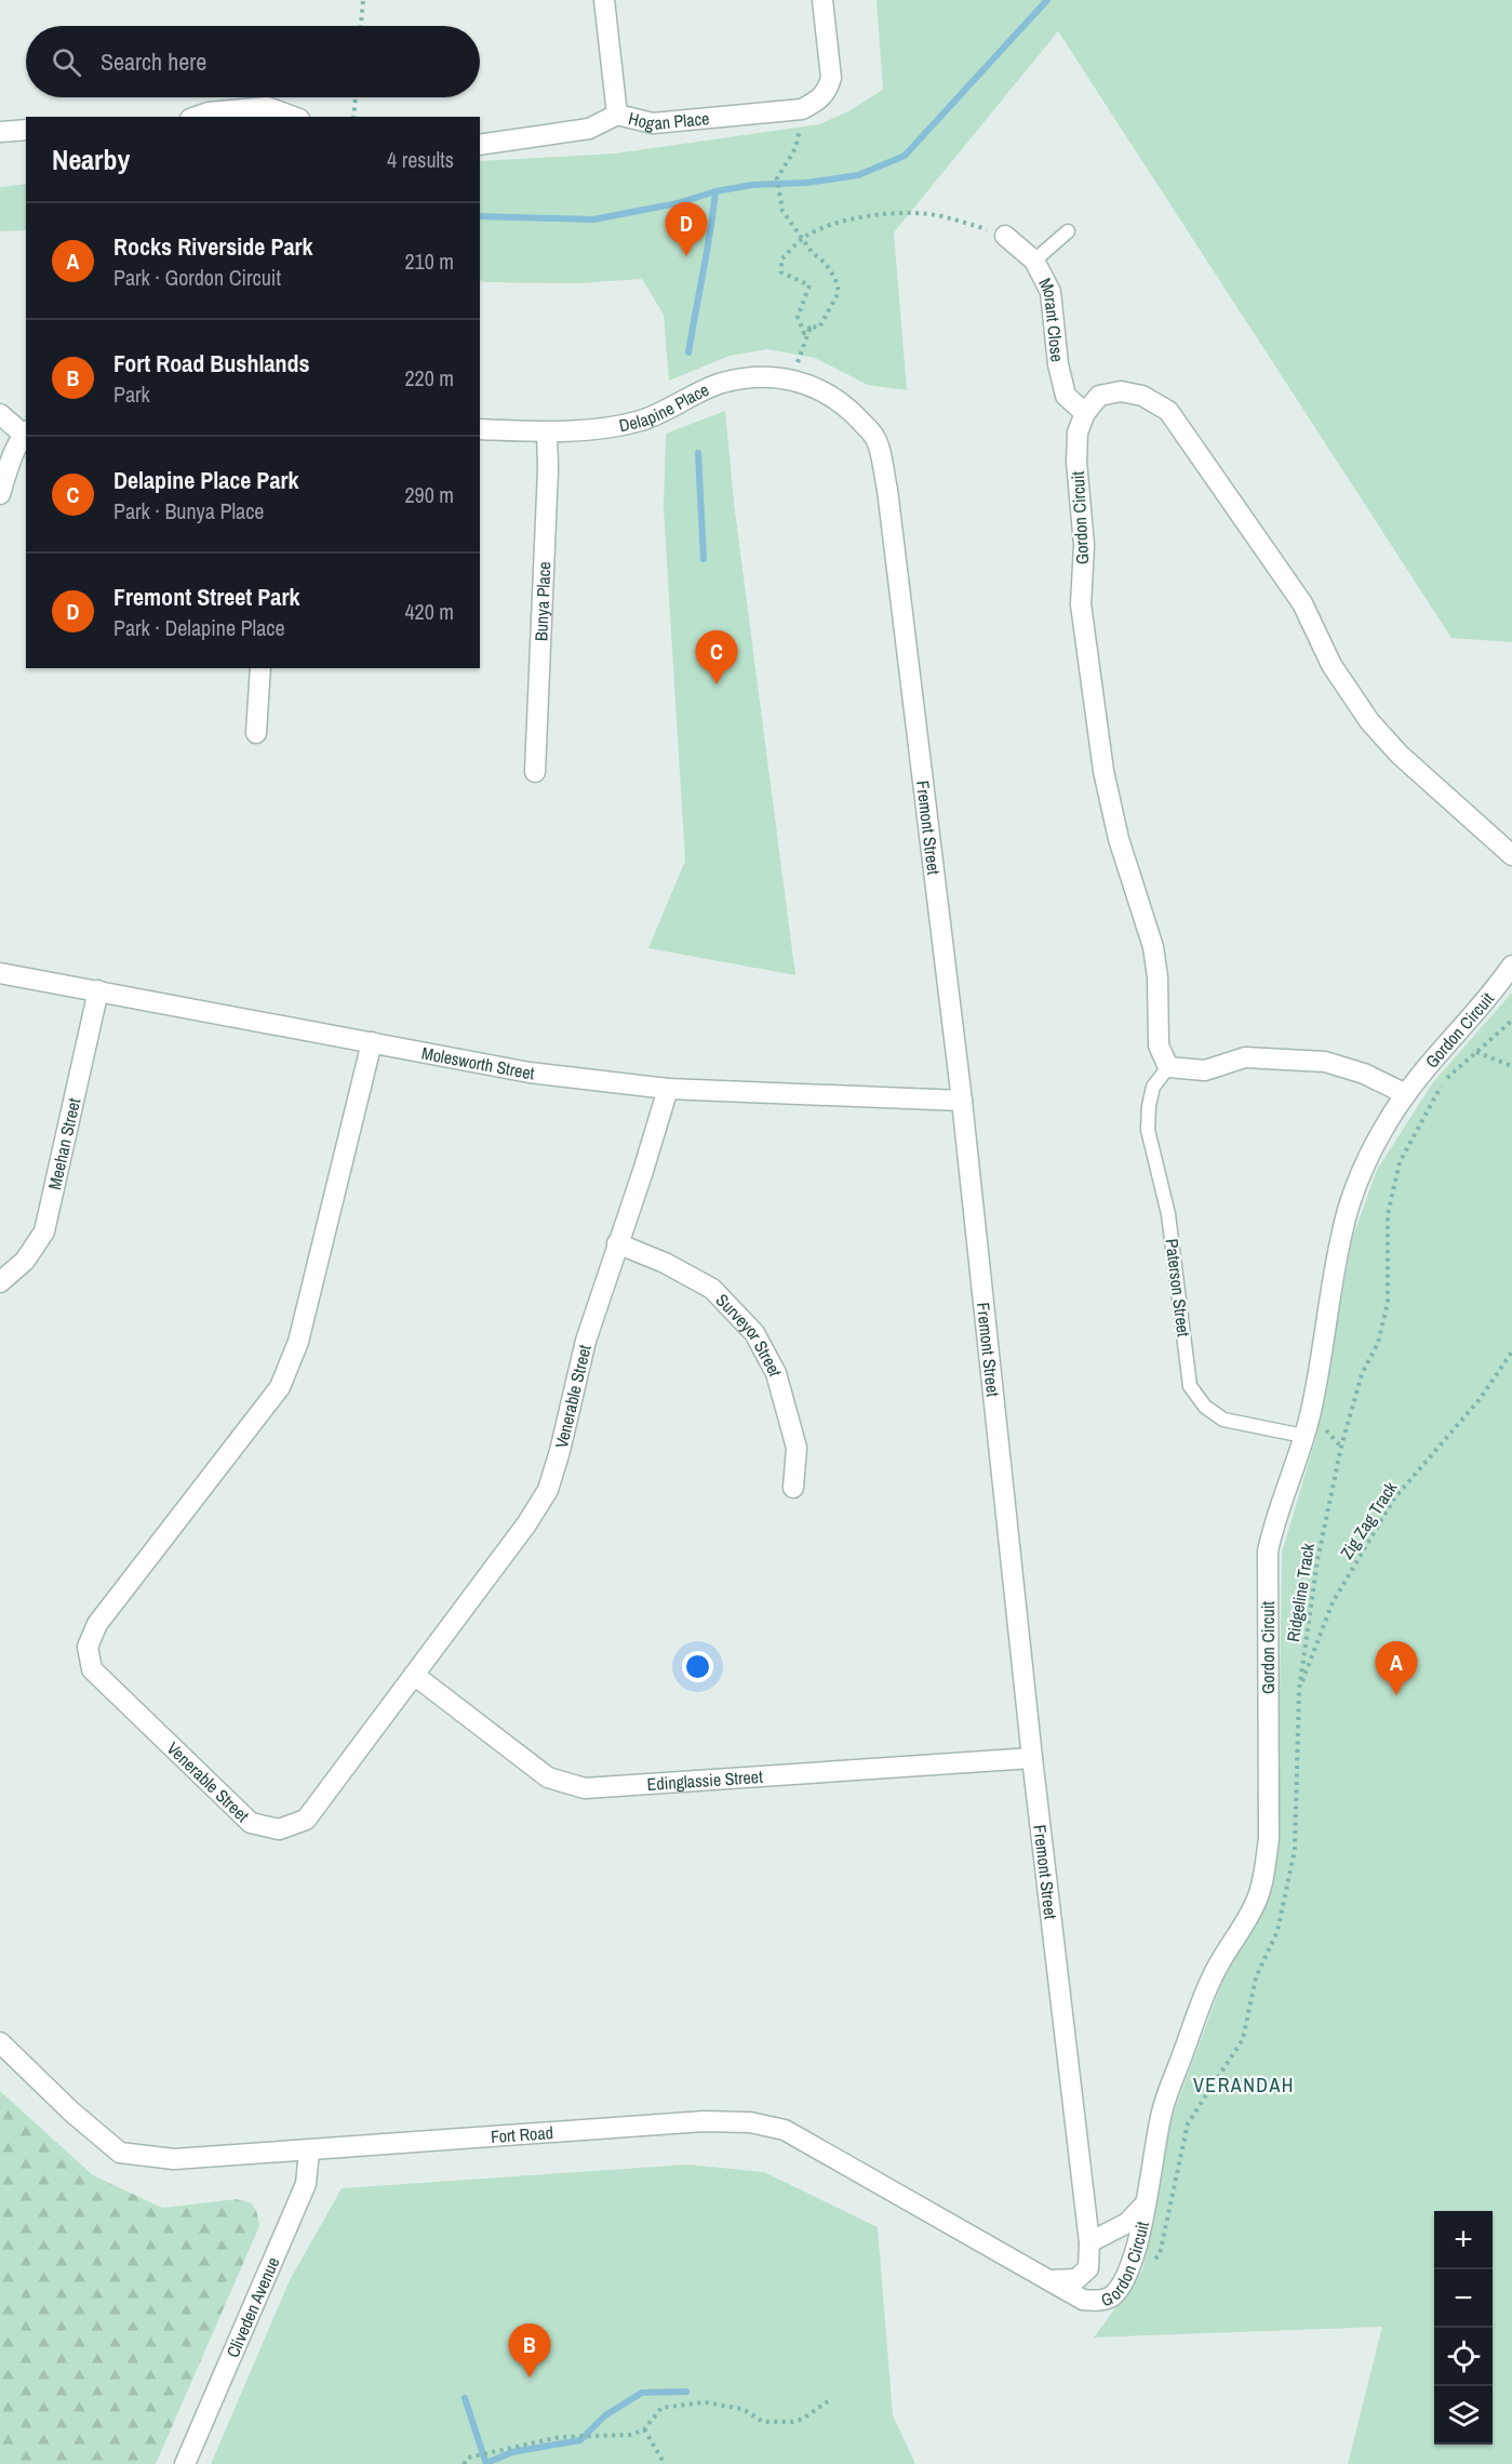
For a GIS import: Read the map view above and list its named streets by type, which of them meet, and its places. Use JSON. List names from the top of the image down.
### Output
{
  "streets": {
    "street": [
      "Hogan Place",
      "Morant Close",
      "Delapine Place",
      "Gordon Circuit",
      "Bunya Place",
      "Fremont Street",
      "Molesworth Street",
      "Meehan Street",
      "Surveyor Street",
      "Venerable Street",
      "Edinglassie Street",
      "Fort Road",
      "Cliveden Avenue"
    ],
    "lane": ["Paterson Street"],
    "path": ["Zig Zag Track", "Ridgeline Track"]
  },
  "crossings": [
    ["Morant Close", "Gordon Circuit"],
    ["Delapine Place", "Bunya Place"],
    ["Delapine Place", "Fremont Street"],
    ["Gordon Circuit", "Fremont Street"],
    ["Gordon Circuit", "Paterson Street"],
    ["Gordon Circuit", "Fort Road"],
    ["Fremont Street", "Molesworth Street"],
    ["Fremont Street", "Edinglassie Street"],
    ["Fremont Street", "Fort Road"],
    ["Molesworth Street", "Meehan Street"],
    ["Molesworth Street", "Venerable Street"],
    ["Surveyor Street", "Venerable Street"],
    ["Venerable Street", "Edinglassie Street"],
    ["Zig Zag Track", "Ridgeline Track"],
    ["Fort Road", "Cliveden Avenue"]
  ],
  "districts": ["VERANDAH"],
  "page": {
    "search": "Search here",
    "heading": ["Nearby", "4 results"],
    "list": [
      {
        "mark": "A",
        "name": "Rocks Riverside Park",
        "note": "Park · Gordon Circuit",
        "value": "210 m"
      },
      {
        "mark": "B",
        "name": "Fort Road Bushlands",
        "note": "Park",
        "value": "220 m"
      },
      {
        "mark": "C",
        "name": "Delapine Place Park",
        "note": "Park · Bunya Place",
        "value": "290 m"
      },
      {
        "mark": "D",
        "name": "Fremont Street Park",
        "note": "Park · Delapine Place",
        "value": "420 m"
      }
    ],
    "pins": [
      "D",
      "C",
      "A",
      "B"
    ],
    "map_buttons": ["+", "−"]
  }
}
